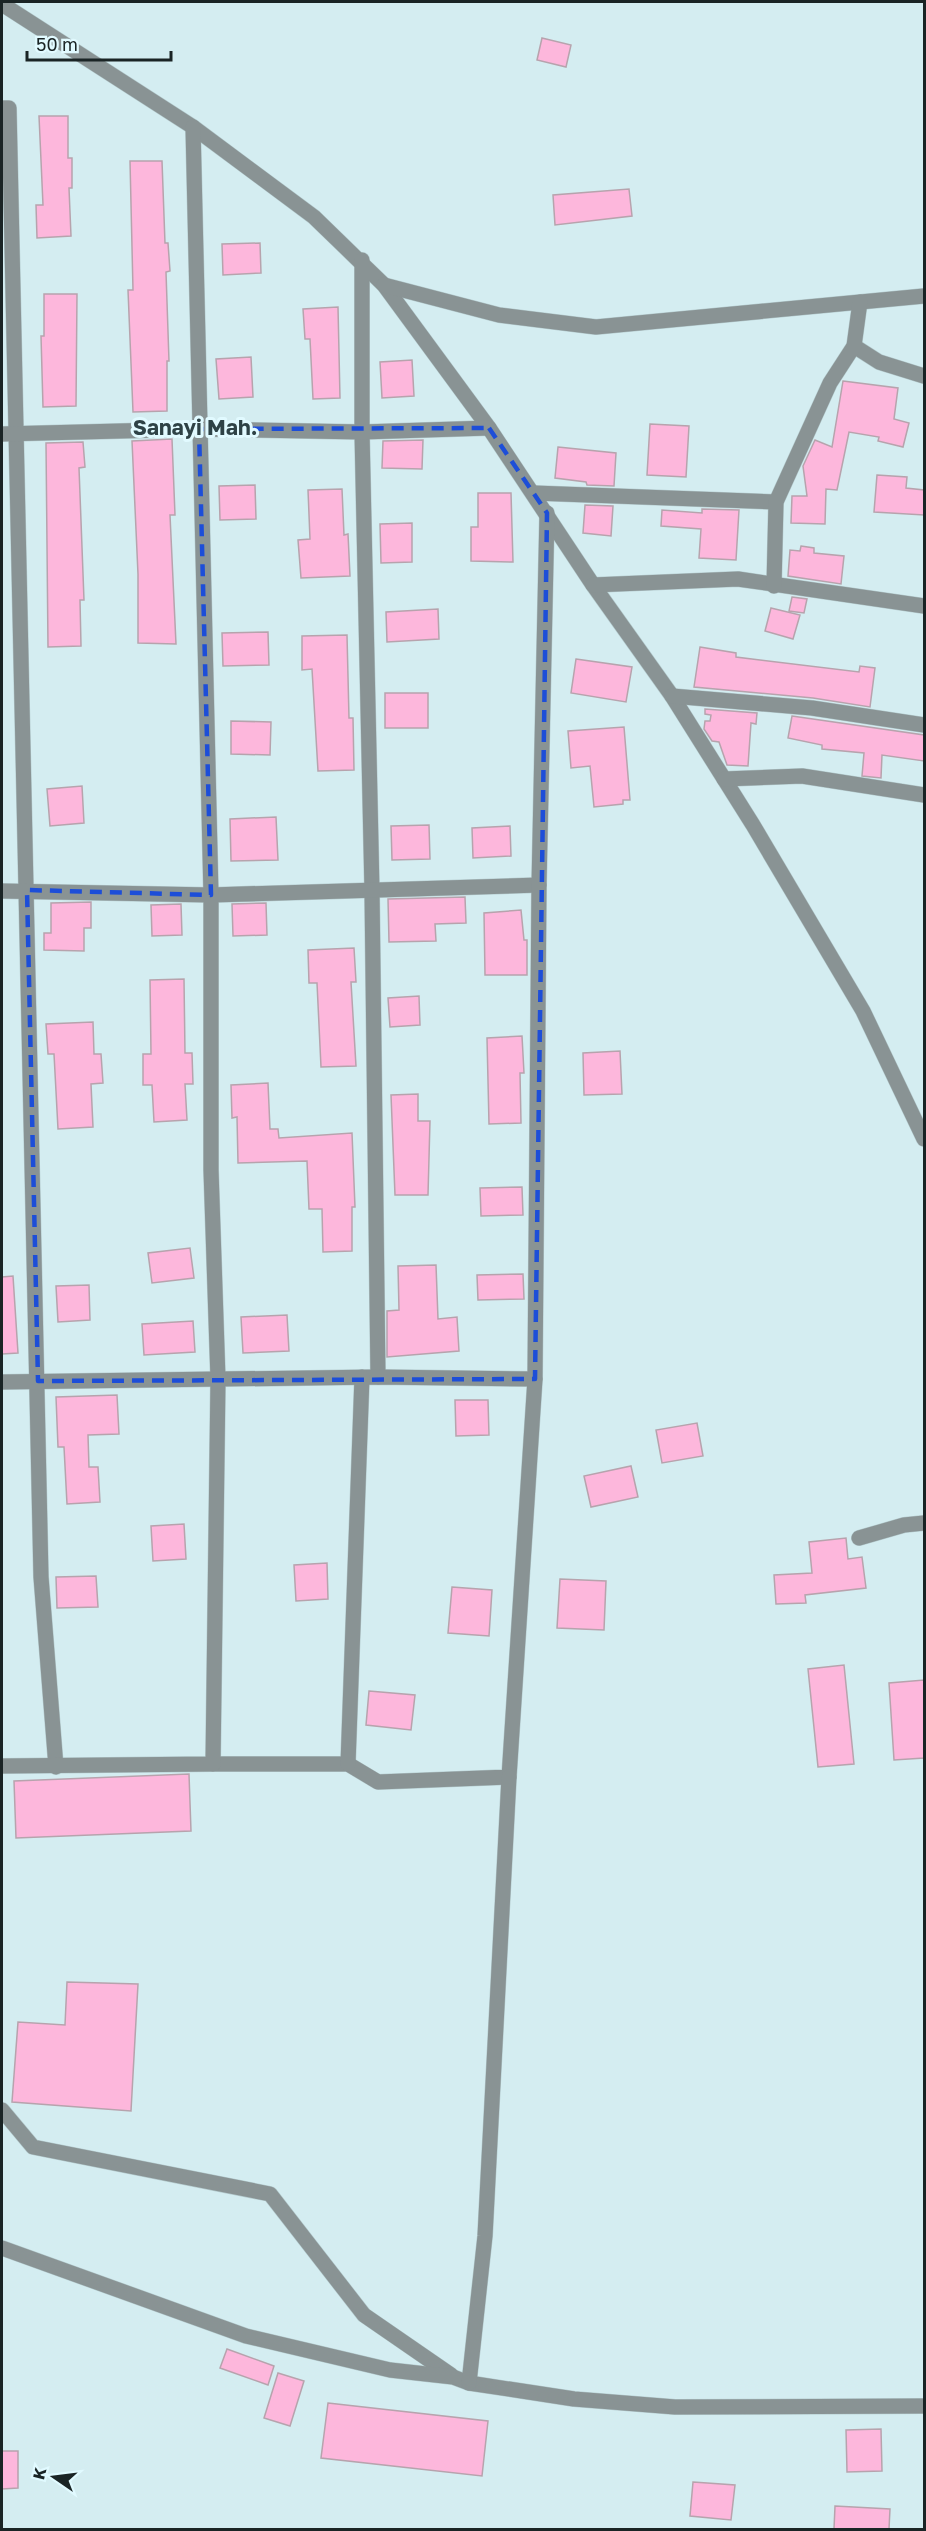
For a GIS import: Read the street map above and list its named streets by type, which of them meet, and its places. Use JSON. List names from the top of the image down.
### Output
{
  "districts": ["Sanayi Mah."],
  "scale_bar": "50 m",
  "north": "left"
}
